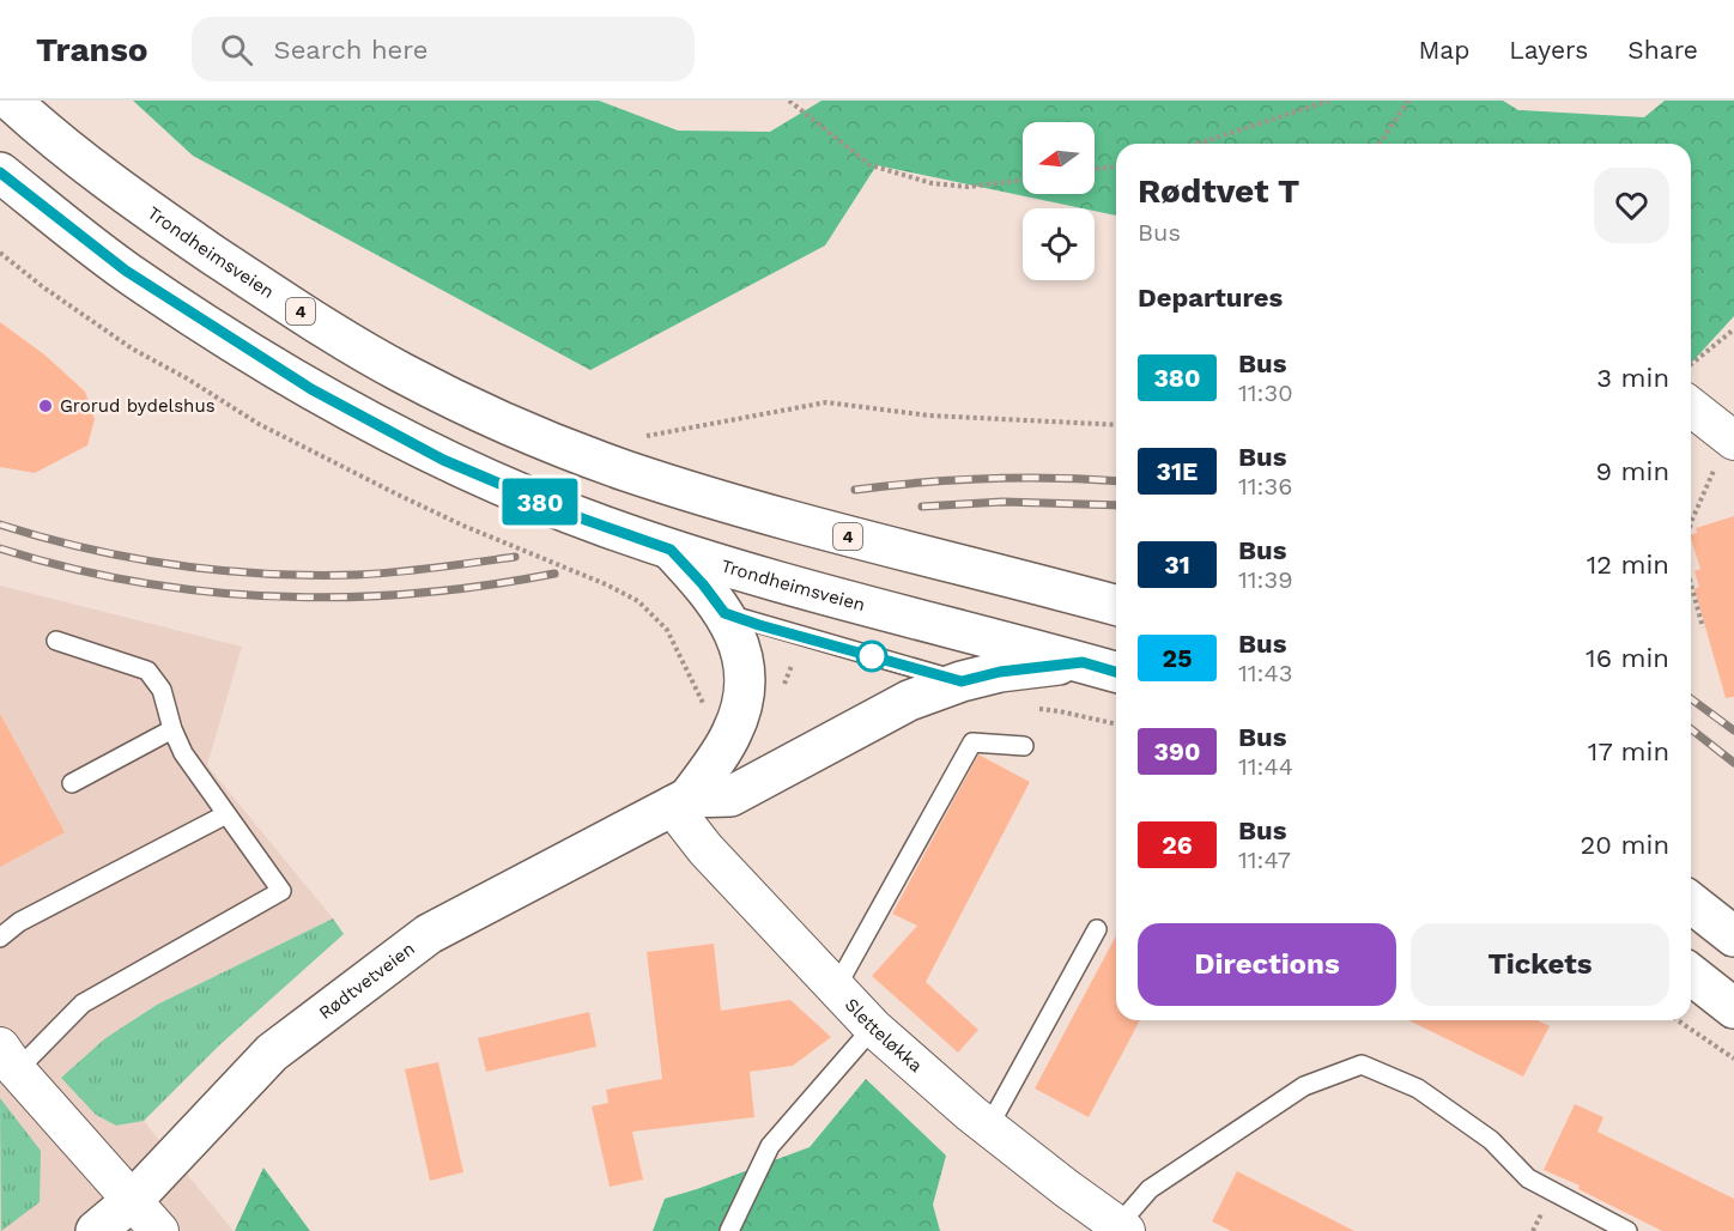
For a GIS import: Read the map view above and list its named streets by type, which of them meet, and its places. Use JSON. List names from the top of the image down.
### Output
{
  "streets": {
    "main road": ["Trondheimsveien", "4", "Rødtvetveien"],
    "street": ["Sletteløkka"]
  },
  "crossings": [
    ["Rødtvetveien", "Sletteløkka"]
  ],
  "places": ["Grorud bydelshus"],
  "lines": ["bus line 380"],
  "north": "left",
  "page": {
    "header": "Transo",
    "search": "Search here",
    "nav": ["Map", "Layers", "Share"],
    "on_map": "380",
    "heading": [
      ["Rødtvet T", "Bus"],
      "Departures"
    ],
    "list": [
      {
        "mark": "380",
        "name": "Bus",
        "note": "11:30",
        "value": "3 min"
      },
      {
        "mark": "31E",
        "name": "Bus",
        "note": "11:36",
        "value": "9 min"
      },
      {
        "mark": "31",
        "name": "Bus",
        "note": "11:39",
        "value": "12 min"
      },
      {
        "mark": "25",
        "name": "Bus",
        "note": "11:43",
        "value": "16 min"
      },
      {
        "mark": "390",
        "name": "Bus",
        "note": "11:44",
        "value": "17 min"
      },
      {
        "mark": "26",
        "name": "Bus",
        "note": "11:47",
        "value": "20 min"
      }
    ],
    "buttons": ["Directions", "Tickets"]
  }
}
